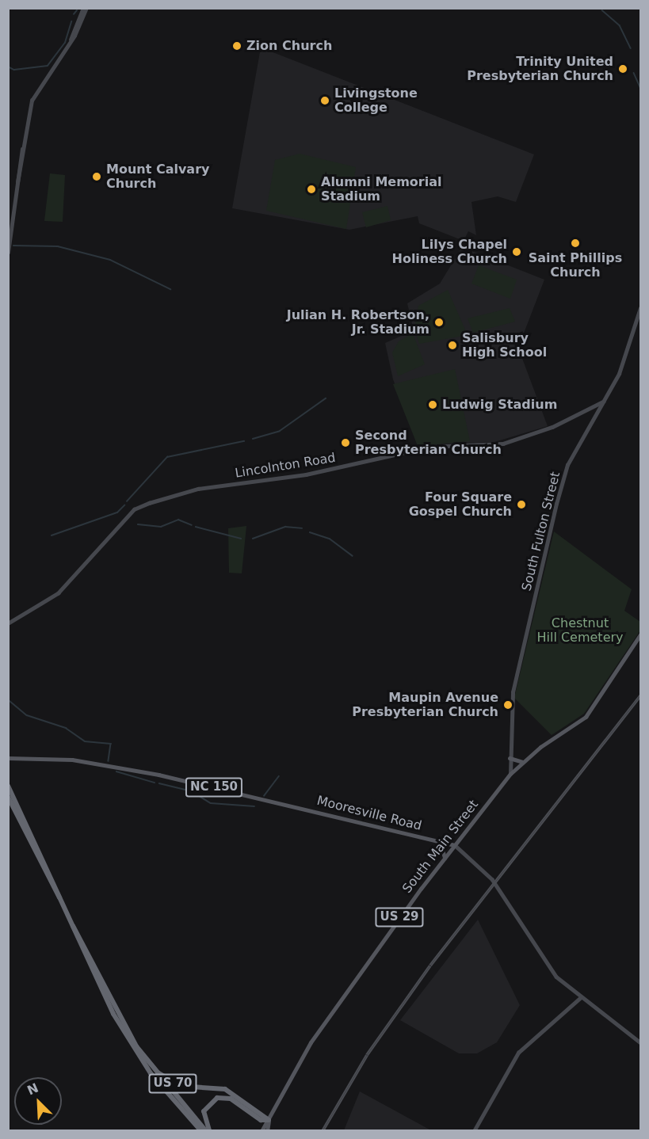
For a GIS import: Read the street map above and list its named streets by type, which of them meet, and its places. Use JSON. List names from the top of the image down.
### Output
{
  "streets": {
    "highway": ["US 70"],
    "main road": [
      "NC 150",
      "Mooresville Road",
      "South Main Street",
      "US 29"
    ],
    "street": ["Lincolnton Road", "South Fulton Street"]
  },
  "crossings": [
    ["Lincolnton Road", "South Fulton Street"],
    ["South Fulton Street", "South Main Street"],
    ["Mooresville Road", "South Main Street"],
    ["South Main Street", "US 70"]
  ],
  "parks": ["Chestnut Hill Cemetery"],
  "places": [
    "Zion Church",
    "Trinity United Presbyterian Church",
    "Livingstone College",
    "Mount Calvary Church",
    "Alumni Memorial Stadium",
    "Saint Phillips Church",
    "Lilys Chapel Holiness Church",
    "Julian H. Robertson, Jr. Stadium",
    "Salisbury High School",
    "Ludwig Stadium",
    "Second Presbyterian Church",
    "Four Square Gospel Church",
    "Maupin Avenue Presbyterian Church"
  ],
  "north": "top left"
}
